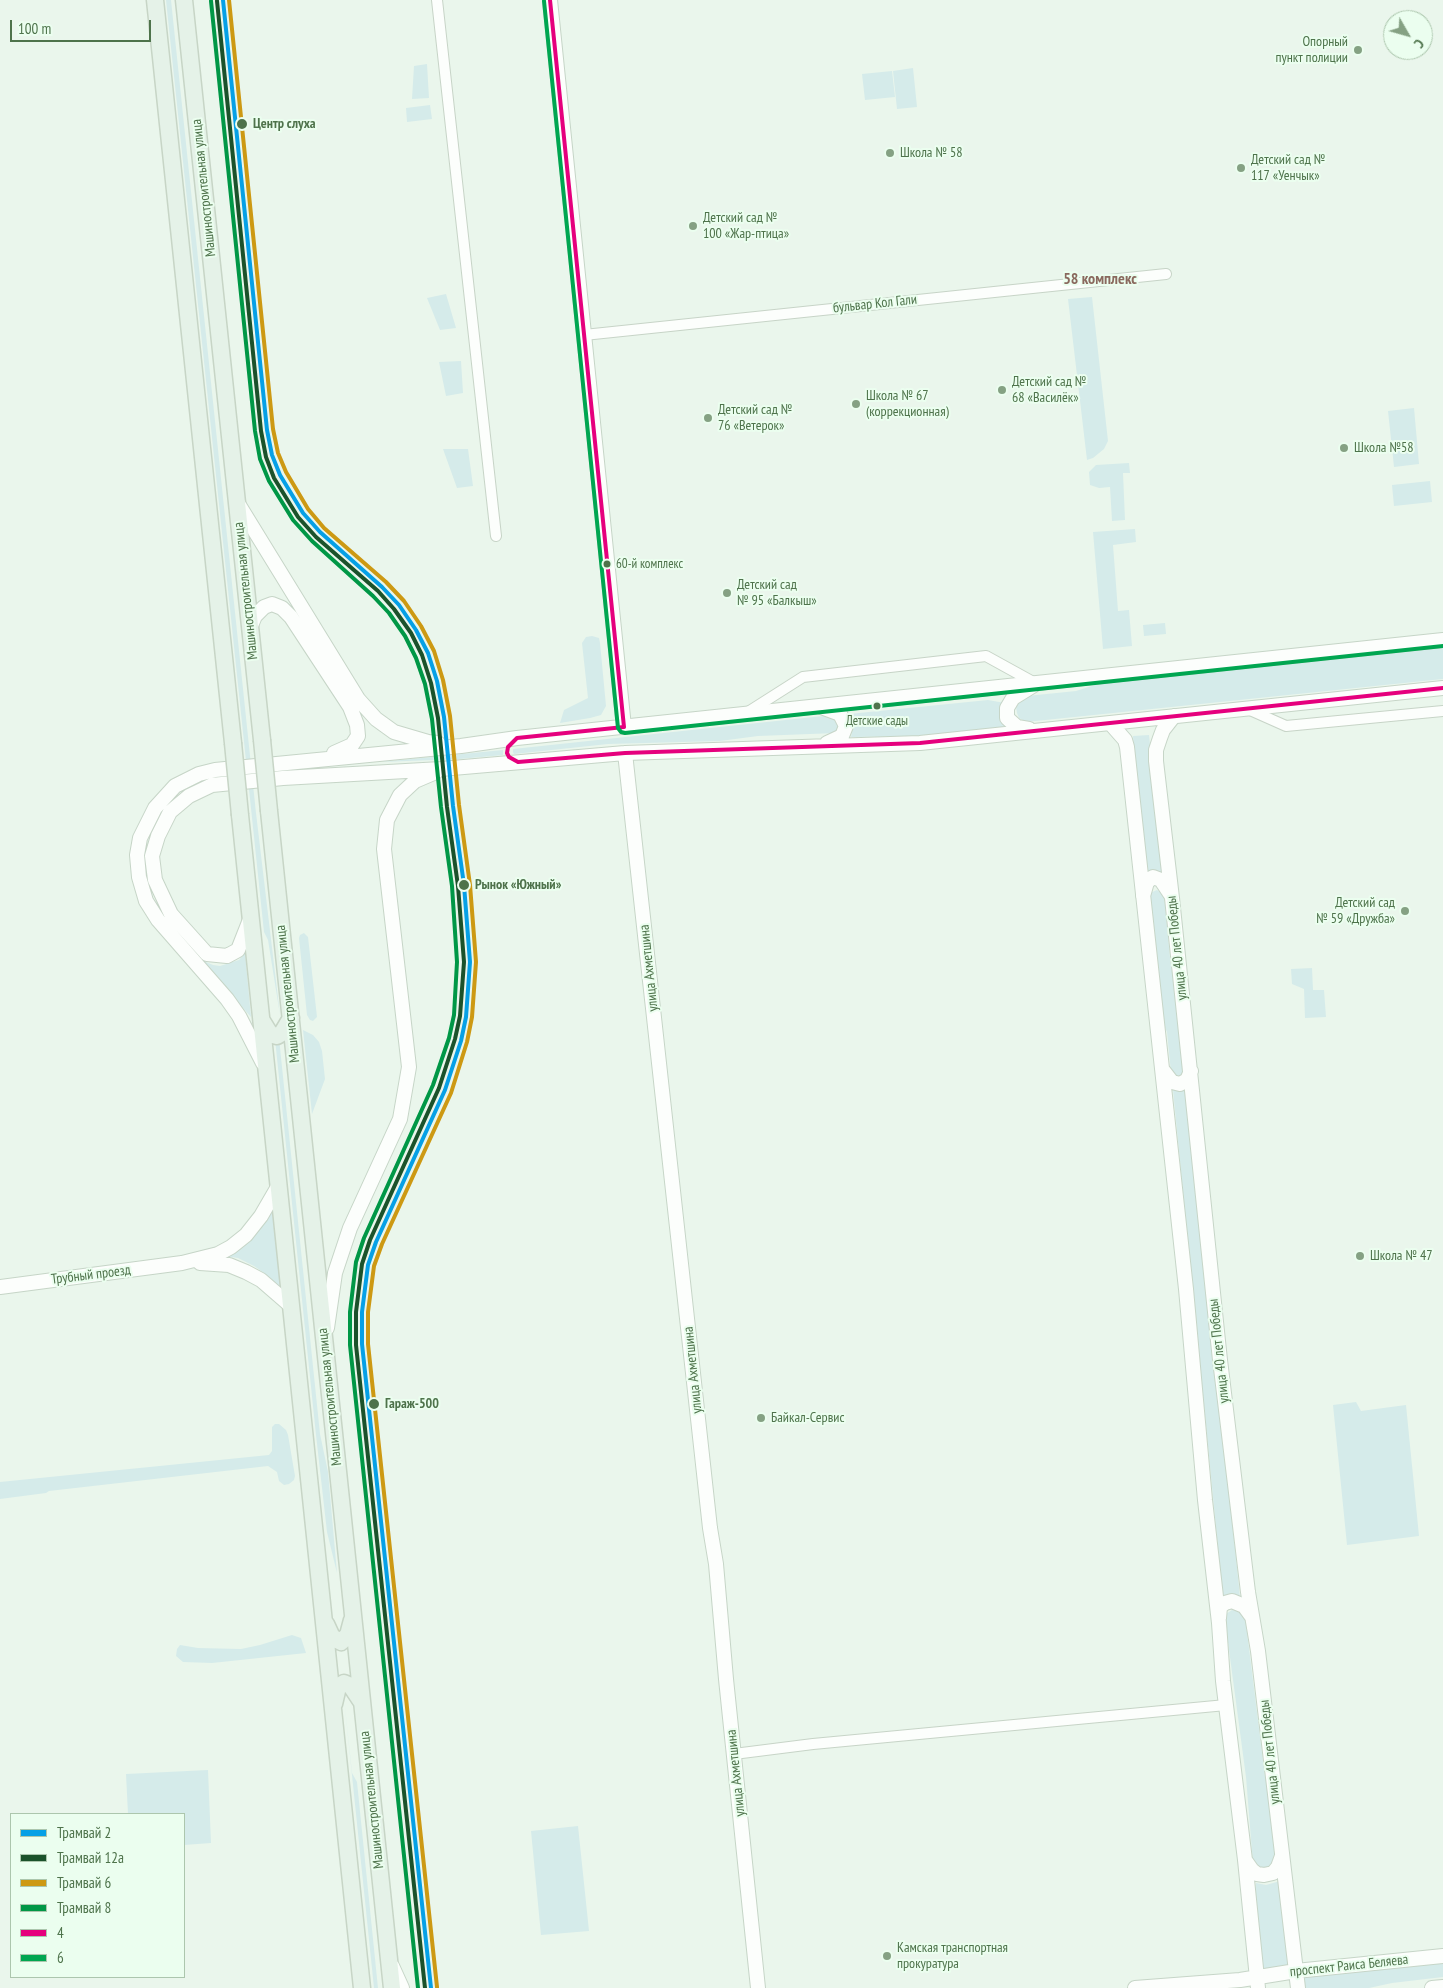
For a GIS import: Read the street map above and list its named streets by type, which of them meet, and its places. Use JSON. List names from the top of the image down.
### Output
{
  "streets": {
    "main road": ["Машиностроительная улица"],
    "street": [
      "бульвар Кол Гали",
      "улица 40 лет Победы",
      "улица Ахметшина",
      "Трубный проезд",
      "проспект Раиса Беляева"
    ]
  },
  "crossings": [
    ["улица 40 лет Победы", "проспект Раиса Беляева"]
  ],
  "districts": ["58 комплекс"],
  "places": [
    "Опорный пункт полиции",
    "Центр слуха",
    "Школа № 58",
    "Детский сад № 117 «Уенчык»",
    "Детский сад № 100 «Жар-птица»",
    "Детский сад № 68 «Василёк»",
    "Школа № 67 (коррекционная)",
    "Детский сад № 76 «Ветерок»",
    "Школа №58",
    "60-й комплекс",
    "Детский сад № 95 «Балкыш»",
    "Детские сады",
    "Рынок «Южный»",
    "Детский сад № 59 «Дружба»",
    "Школа № 47",
    "Гараж-500",
    "Байкал-Сервис",
    "Камская транспортная прокуратура"
  ],
  "lines": [
    "tram line 2",
    "tram line 6",
    "transit line 4",
    "tram line 12а",
    "tram line 8",
    "transit line 6"
  ],
  "legend": [
    "Трамвай 2",
    "Трамвай 12а",
    "Трамвай 6",
    "Трамвай 8",
    "4",
    "6"
  ],
  "scale_bar": "100 m",
  "north": "bottom right"
}
